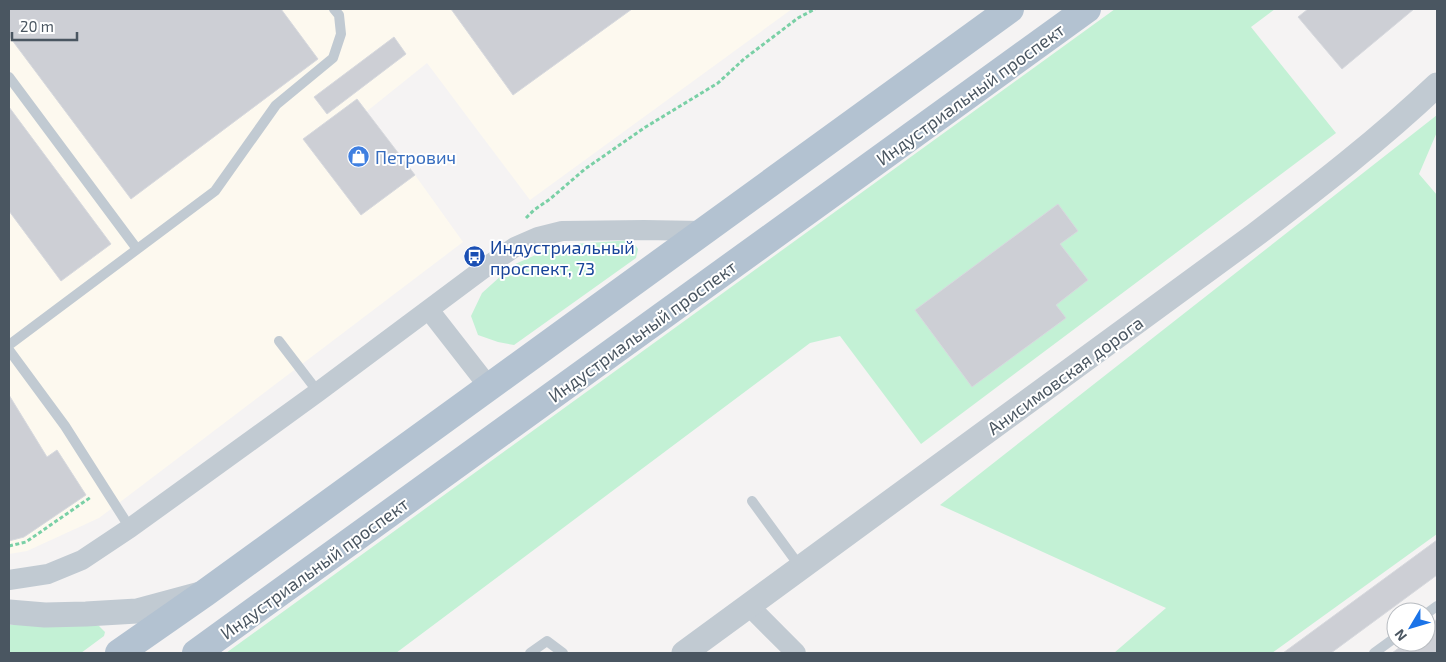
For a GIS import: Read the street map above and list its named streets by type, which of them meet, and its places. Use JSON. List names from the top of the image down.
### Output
{
  "streets": {
    "main road": ["Индустриальный проспект"],
    "street": ["Анисимовская дорога"]
  },
  "places": {
    "shop": ["Петрович"],
    "bus stop": ["Индустриальный проспект, 73"]
  },
  "scale_bar": "20 m",
  "north": "bottom left"
}
